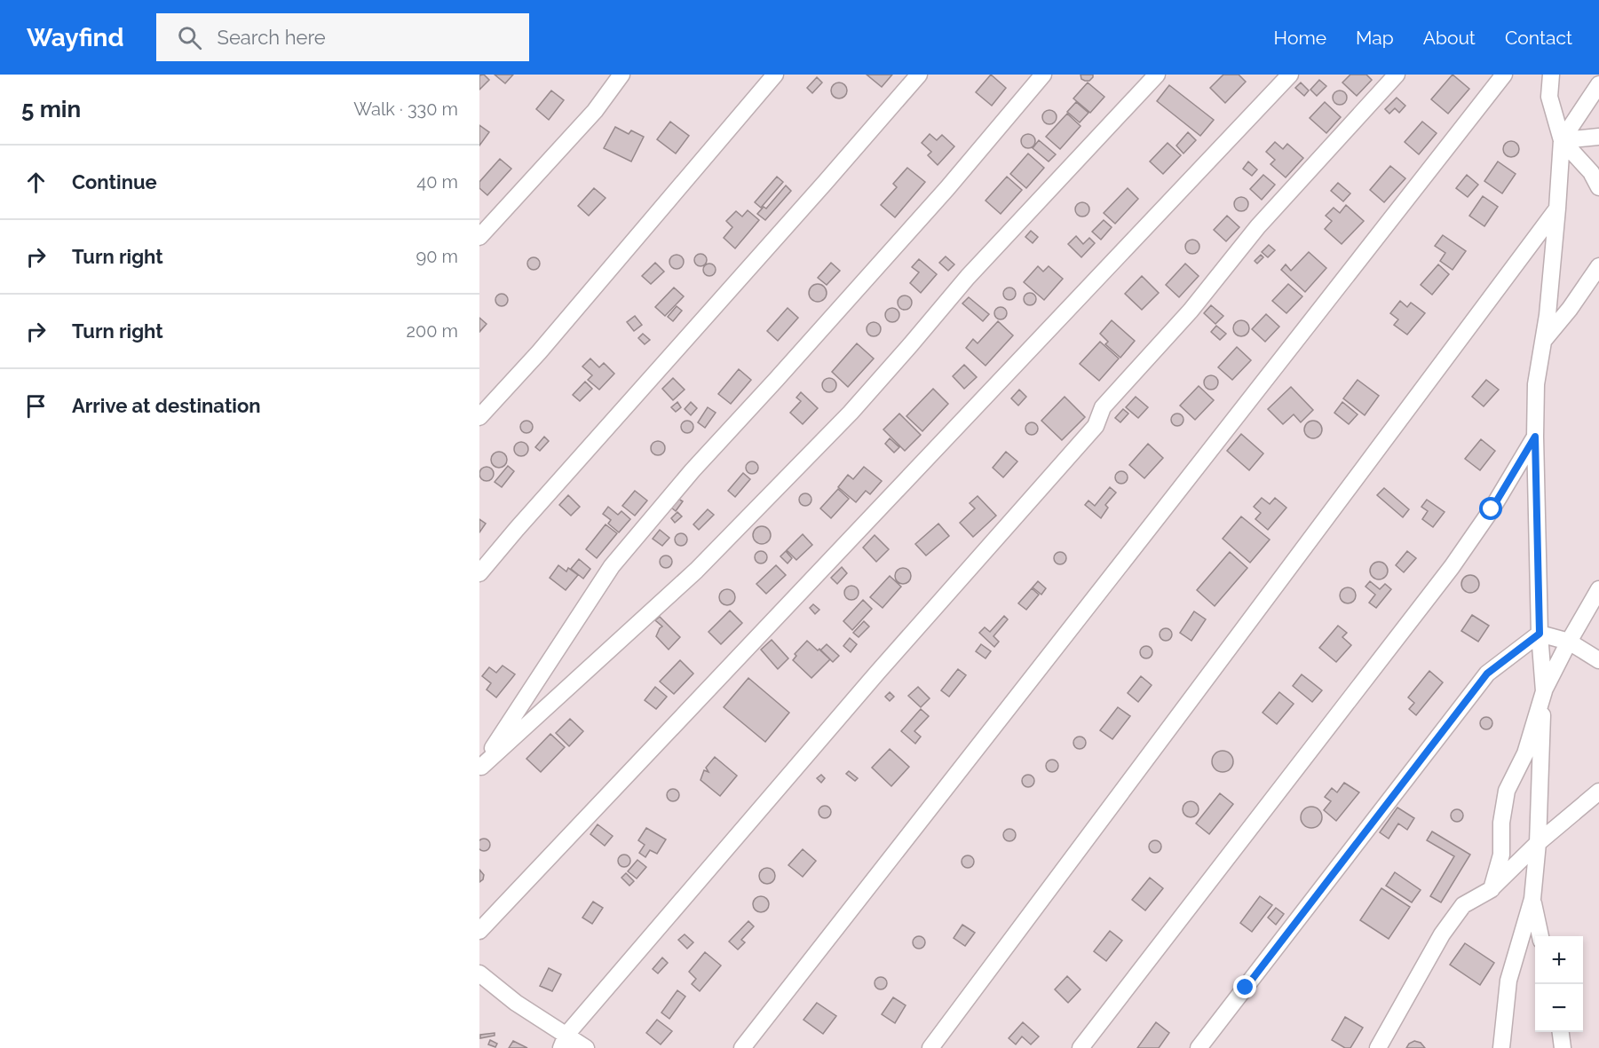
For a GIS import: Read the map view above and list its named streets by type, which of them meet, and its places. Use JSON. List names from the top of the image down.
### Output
{
  "page": {
    "header": "Wayfind",
    "search": "Search here",
    "nav": [
      "Home",
      "Map",
      "About",
      "Contact"
    ],
    "heading": ["5 min", "Walk · 330 m"],
    "list": [
      ["Continue", "40 m"],
      ["Turn right", "90 m"],
      ["Turn right", "200 m"],
      "Arrive at destination"
    ],
    "map_buttons": ["+", "−"]
  }
}
